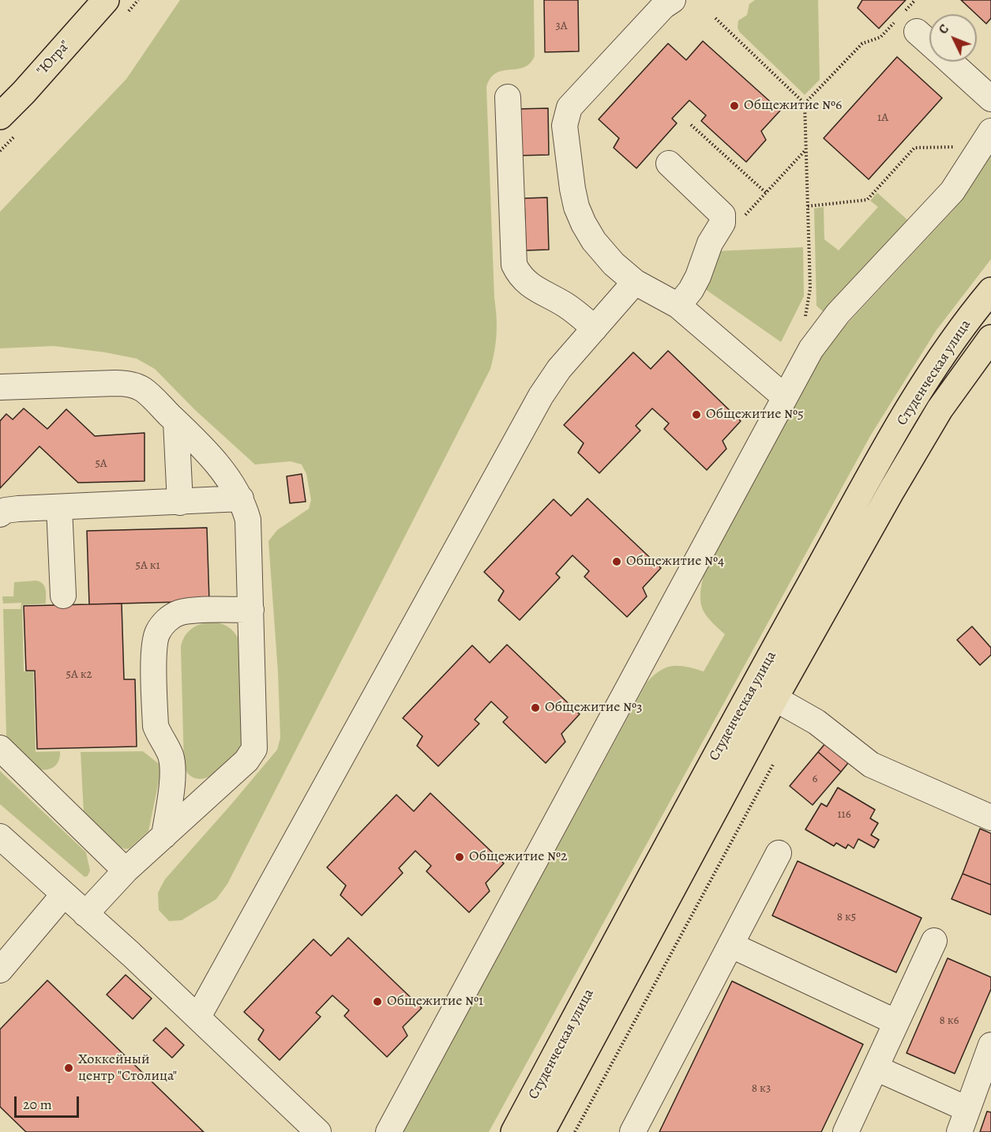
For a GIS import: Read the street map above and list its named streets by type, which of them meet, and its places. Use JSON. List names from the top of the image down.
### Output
{
  "streets": {
    "main road": ["\"Югра\"", "Студенческая улица"]
  },
  "places": [
    "Общежитие №6",
    "Общежитие №5",
    "Общежитие №4",
    "Общежитие №3",
    "Общежитие №2",
    "Общежитие №1",
    "Хоккейный центр \"Столица\""
  ],
  "house_numbers": [
    "3А",
    "1А",
    "5А",
    "5А к1",
    "5А к2",
    "6",
    "116",
    "8 к5",
    "8 к6",
    "8 к3"
  ],
  "scale_bar": "20 m",
  "north": "top left"
}
